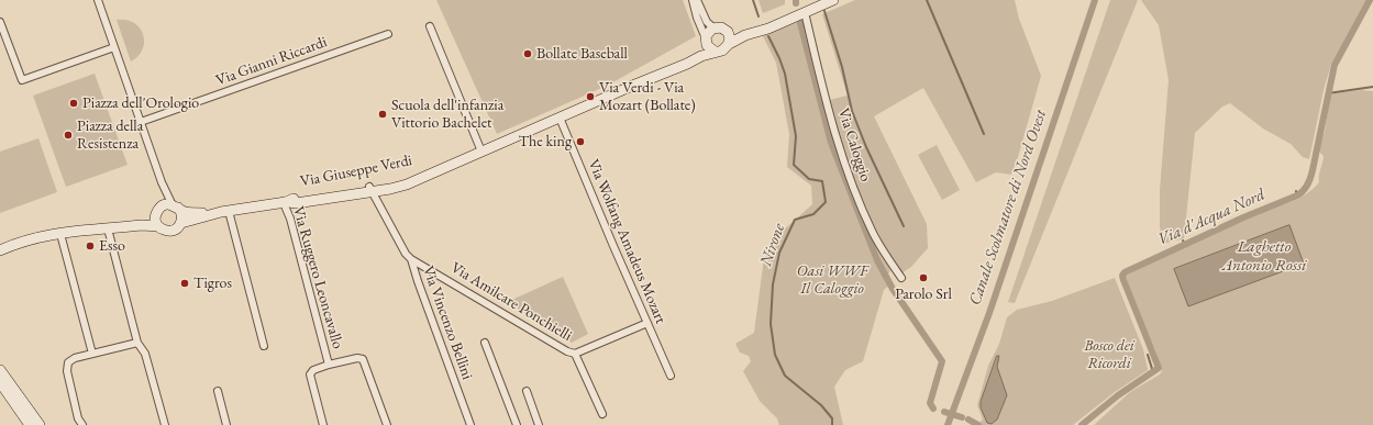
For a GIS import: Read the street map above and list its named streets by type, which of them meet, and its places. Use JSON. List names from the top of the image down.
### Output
{
  "streets": {
    "street": [
      "Via Gianni Riccardi",
      "Via Caloggio",
      "Via Giuseppe Verdi",
      "Via Wolfang Amadeus Mozart",
      "Via Ruggero Leoncavallo",
      "Via Amilcare Ponchielli",
      "Via Vincenzo Bellini"
    ]
  },
  "crossings": [
    ["Via Giuseppe Verdi", "Via Wolfang Amadeus Mozart"],
    ["Via Giuseppe Verdi", "Via Ruggero Leoncavallo"],
    ["Via Giuseppe Verdi", "Via Vincenzo Bellini"],
    ["Via Amilcare Ponchielli", "Via Vincenzo Bellini"]
  ],
  "water": [
    "Canale Scolmatore di Nord Ovest",
    "Via d'Acqua Nord",
    "Nirone",
    "Laghetto Antonio Rossi"
  ],
  "parks": ["Oasi WWF Il Caloggio", "Bosco dei Ricordi"],
  "places": [
    "Bollate Baseball",
    "Via Verdi - Via Mozart (Bollate)",
    "Piazza dell'Orologio",
    "Scuola dell'infanzia Vittorio Bachelet",
    "Piazza della Resistenza",
    "The king",
    "Esso",
    "Parolo Srl",
    "Tigros"
  ]
}
